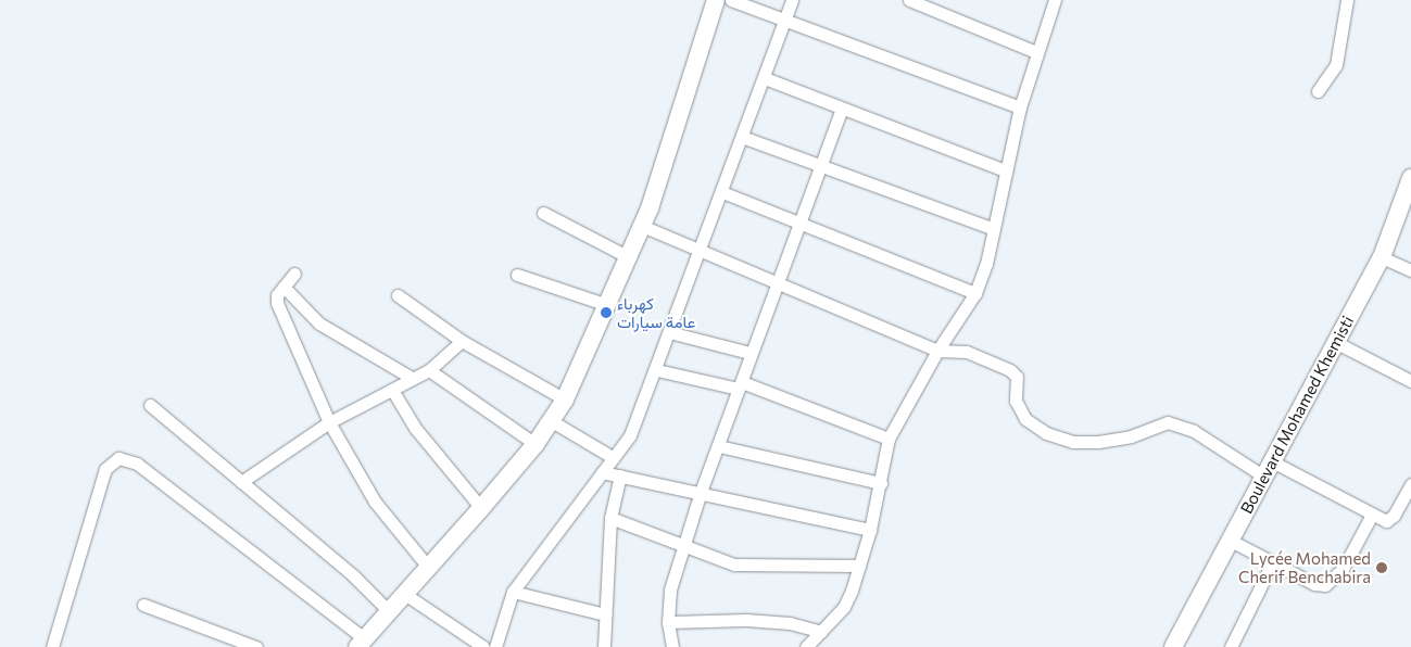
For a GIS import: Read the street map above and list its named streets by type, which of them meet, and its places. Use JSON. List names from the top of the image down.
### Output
{
  "streets": {
    "main road": ["Boulevard Mohamed Khemisti"]
  },
  "places": ["كهرباء عامة سيارات", "Lycée Mohamed Cherif Benchabira"]
}
